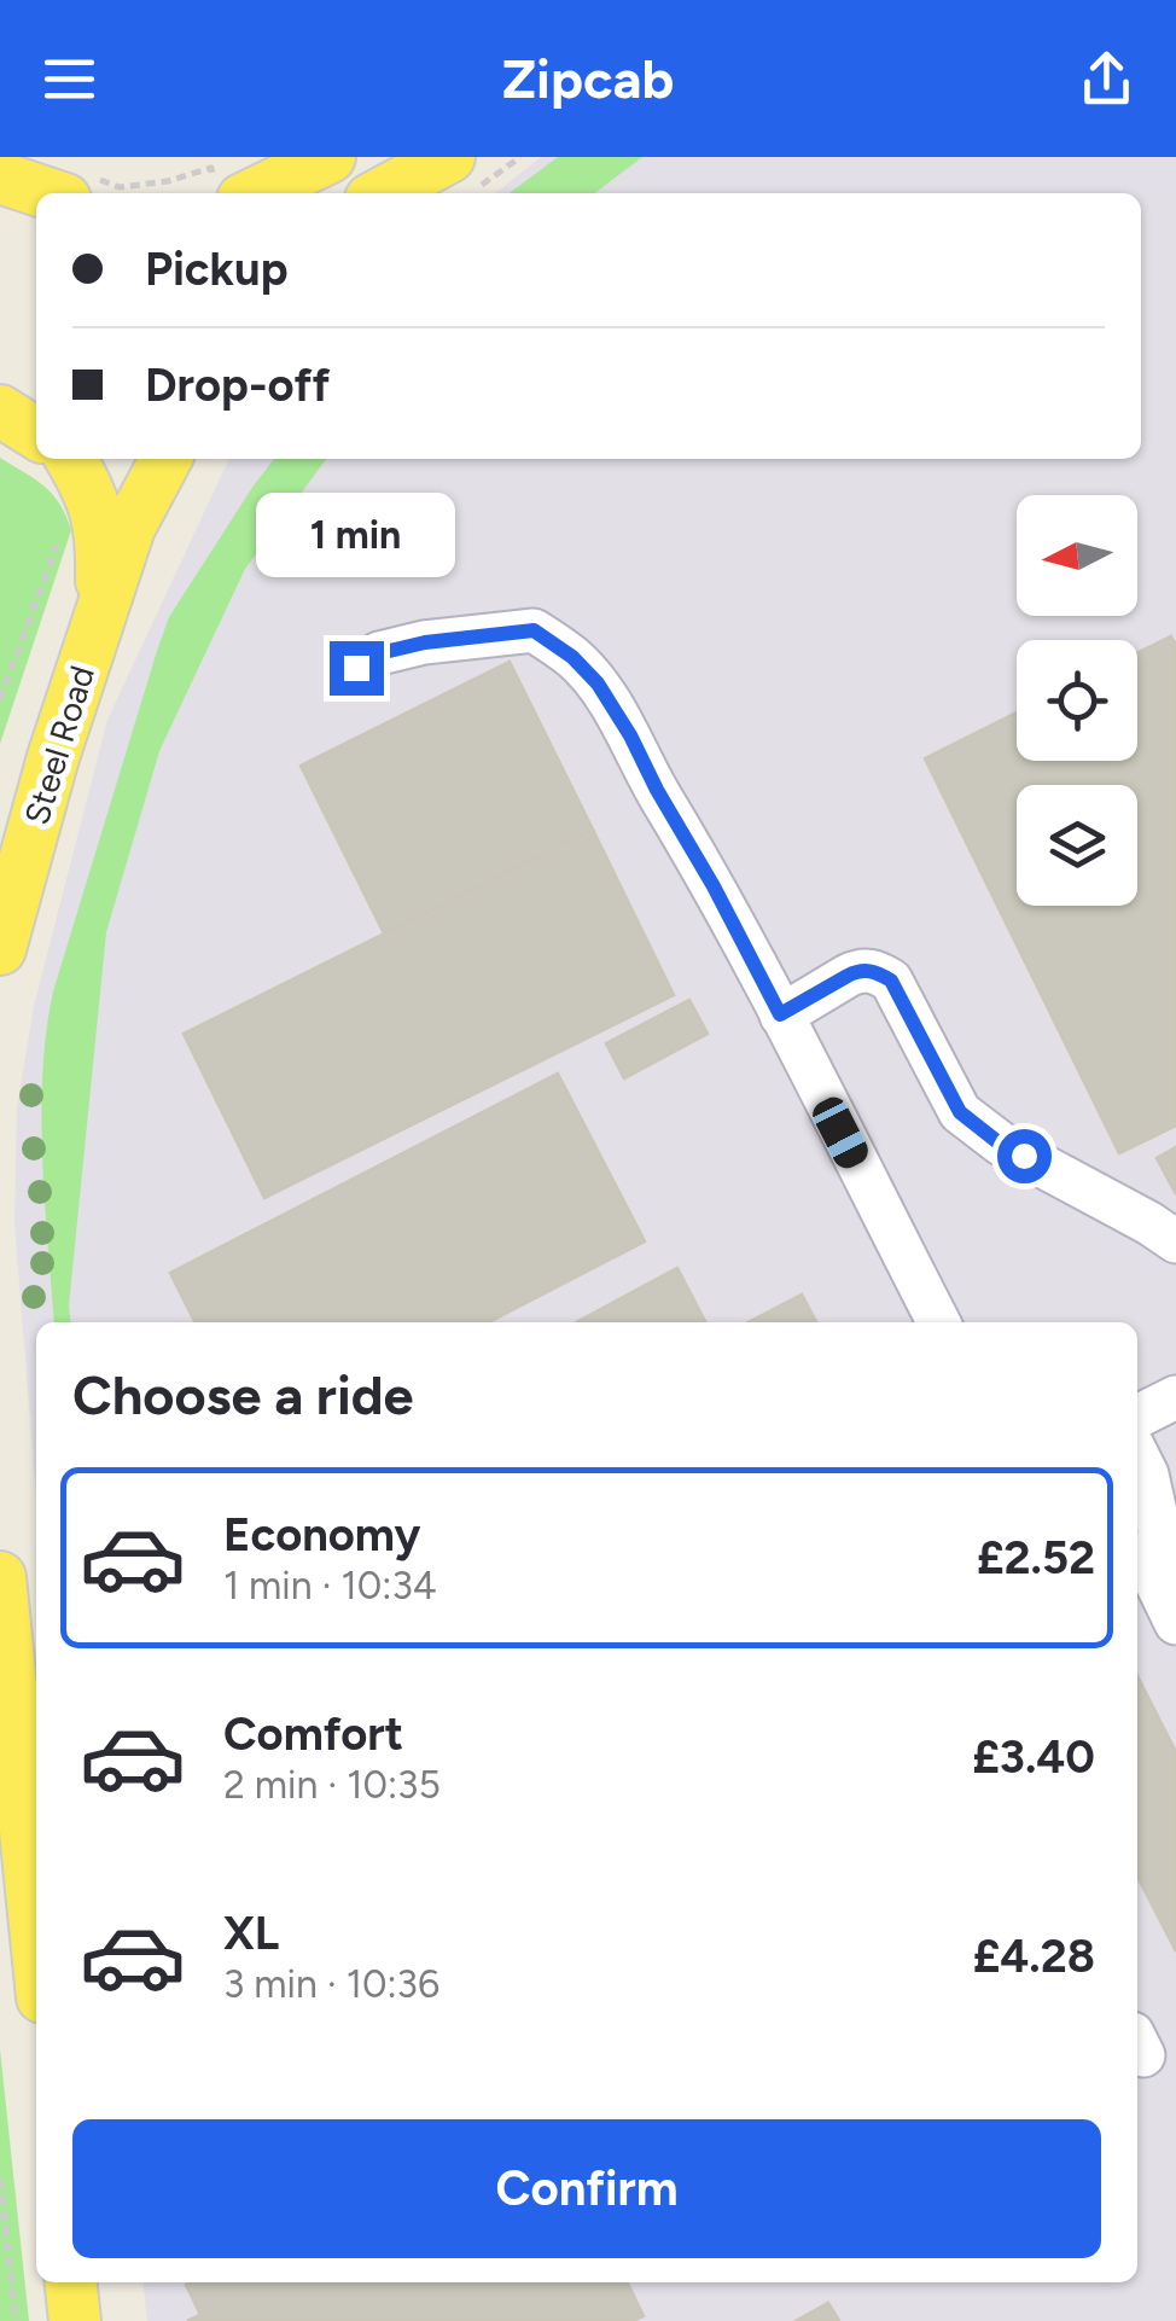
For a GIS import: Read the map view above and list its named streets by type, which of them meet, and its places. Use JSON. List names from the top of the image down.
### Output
{
  "streets": {
    "main road": ["Steel Road"]
  },
  "north": "left",
  "page": {
    "header": "Zipcab",
    "banner": ["Pickup", "Drop-off"],
    "bubble": "1 min",
    "heading": "Choose a ride",
    "list": [
      {
        "name": "Economy",
        "note": "1 min · 10:34",
        "value": "£2.52"
      },
      {
        "name": "Comfort",
        "note": "2 min · 10:35",
        "value": "£3.40"
      },
      {
        "name": "XL",
        "note": "3 min · 10:36",
        "value": "£4.28"
      }
    ],
    "buttons": "Confirm"
  }
}
